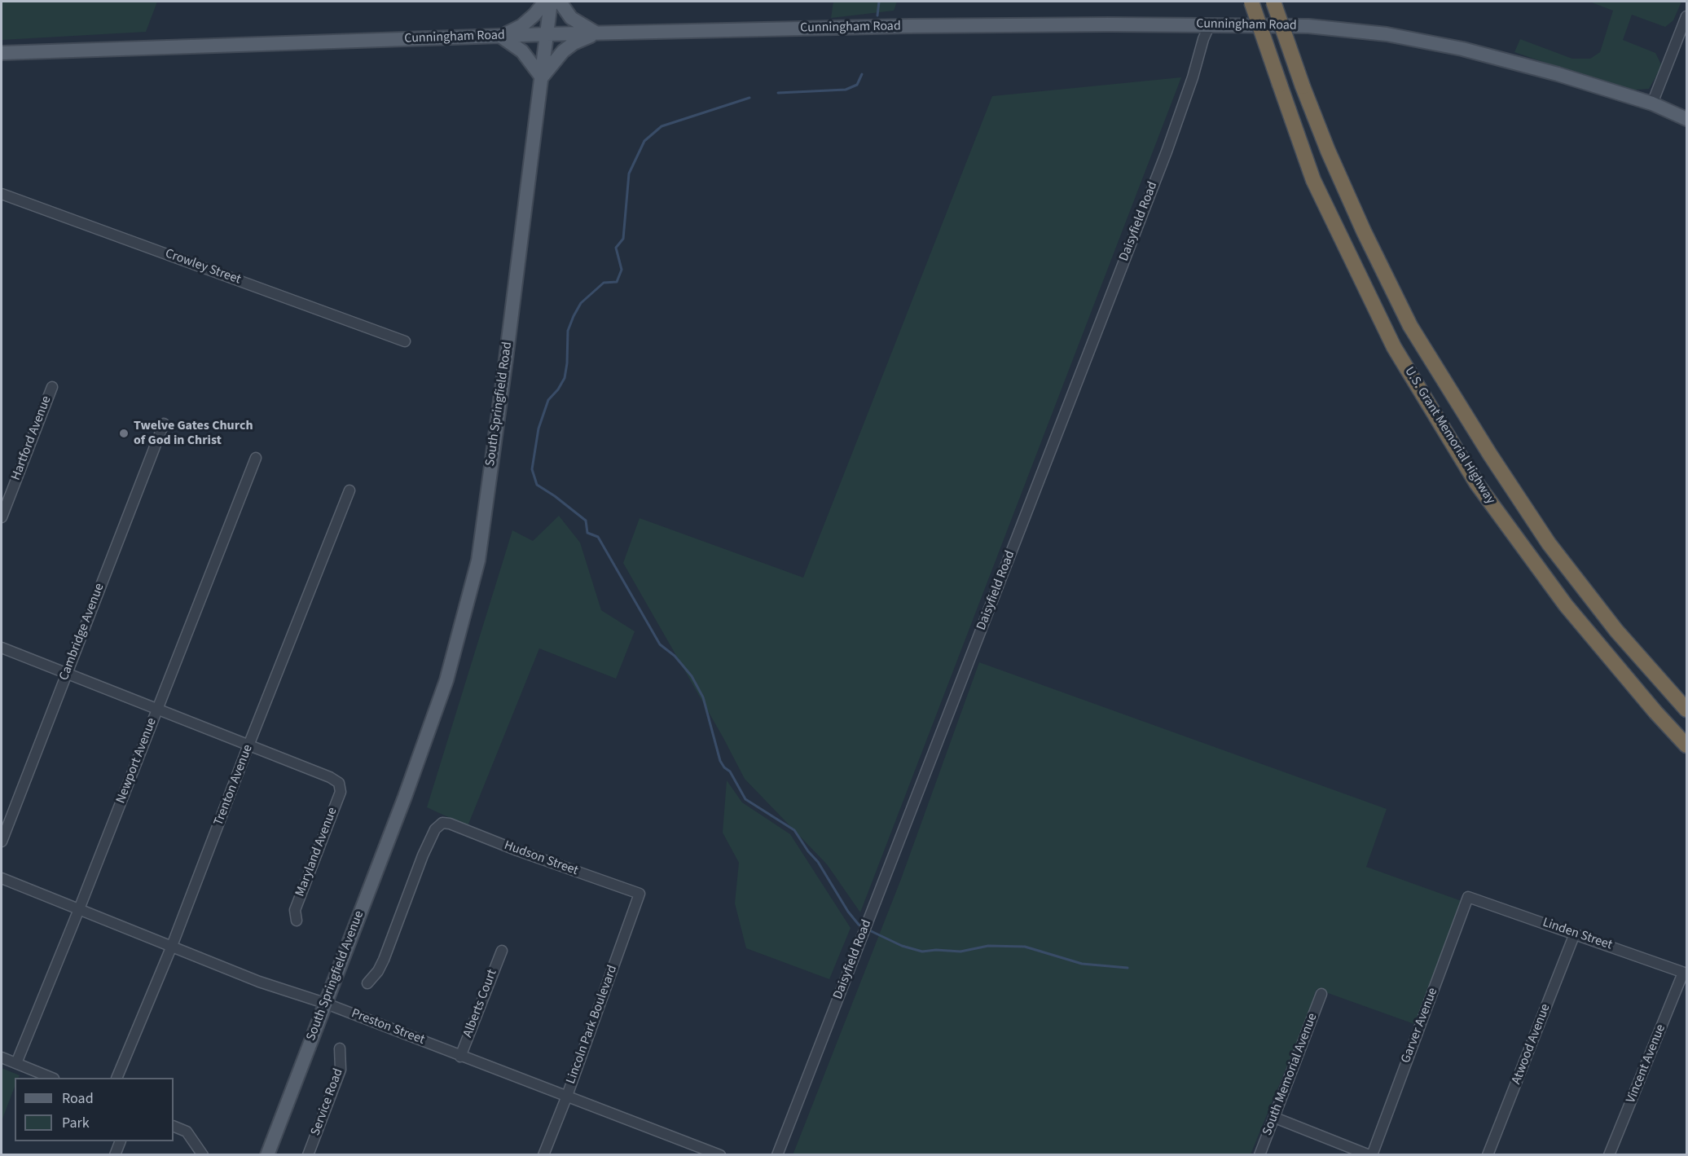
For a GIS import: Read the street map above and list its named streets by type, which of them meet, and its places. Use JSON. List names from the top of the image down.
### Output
{
  "streets": {
    "highway": ["U.S. Grant Memorial Highway"],
    "main road": ["Cunningham Road", "South Springfield Road", "South Springfield Avenue"],
    "street": [
      "Daisyfield Road",
      "Crowley Street",
      "Hartford Avenue",
      "Cambridge Avenue",
      "Newport Avenue",
      "Trenton Avenue",
      "Maryland Avenue",
      "Hudson Street",
      "Linden Street",
      "Alberts Court",
      "Lincoln Park Boulevard",
      "Garver Avenue",
      "Preston Street",
      "Atwood Avenue",
      "Vincent Avenue",
      "South Memorial Avenue",
      "Service Road"
    ]
  },
  "crossings": [
    ["Cunningham Road", "Daisyfield Road"],
    ["Cunningham Road", "South Springfield Road"],
    ["South Springfield Road", "South Springfield Avenue"],
    ["Newport Avenue", "Preston Street"],
    ["Trenton Avenue", "Maryland Avenue"],
    ["Trenton Avenue", "Preston Street"],
    ["Hudson Street", "Lincoln Park Boulevard"],
    ["Linden Street", "Garver Avenue"],
    ["Linden Street", "Atwood Avenue"],
    ["Linden Street", "Vincent Avenue"],
    ["South Springfield Avenue", "Preston Street"],
    ["Alberts Court", "Preston Street"],
    ["Lincoln Park Boulevard", "Preston Street"]
  ],
  "places": ["Twelve Gates Church of God in Christ"],
  "legend": ["Road", "Park"]
}
